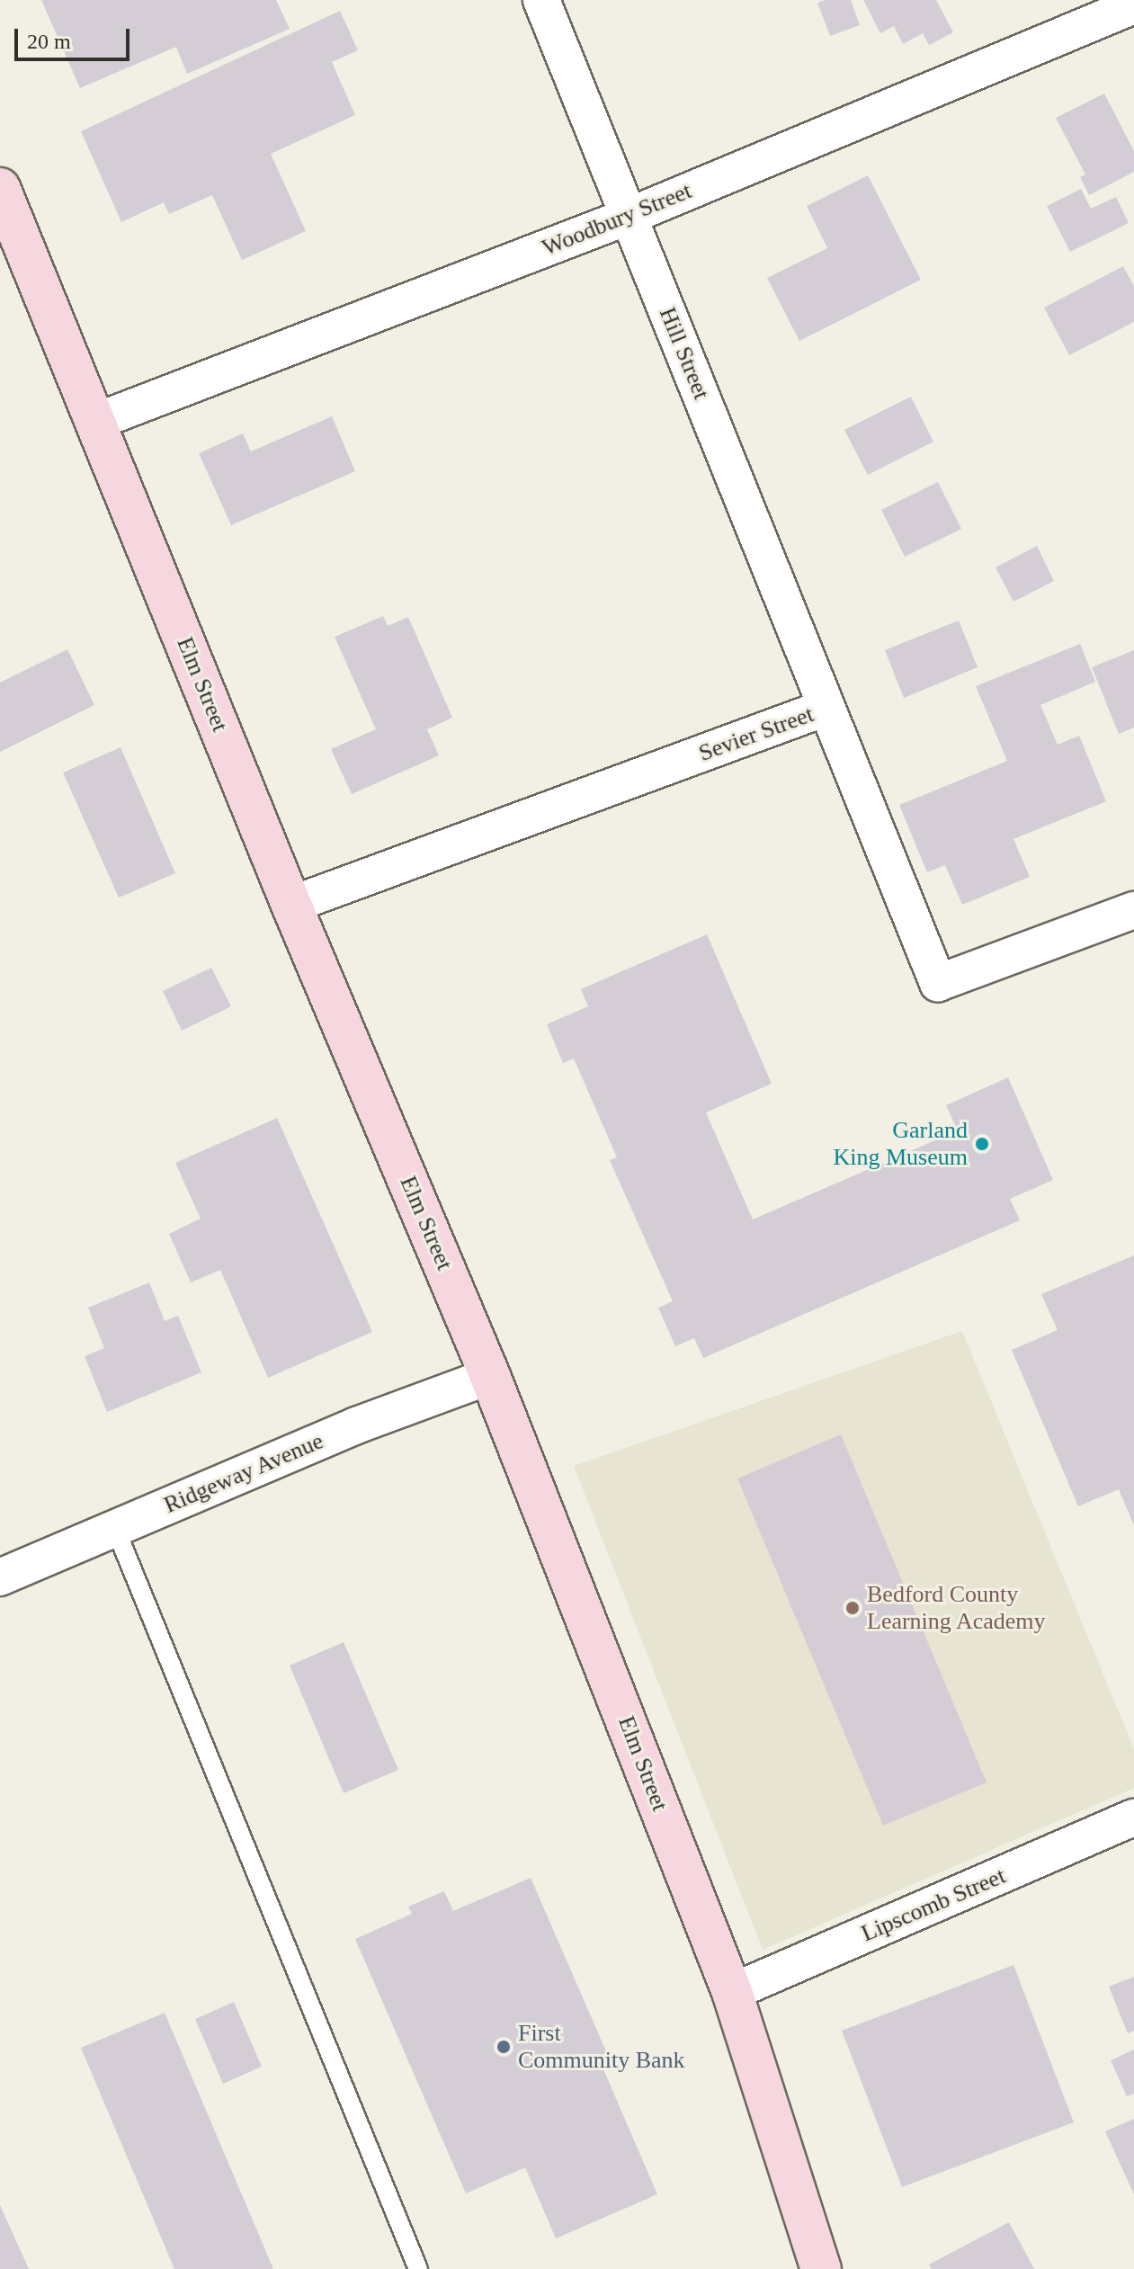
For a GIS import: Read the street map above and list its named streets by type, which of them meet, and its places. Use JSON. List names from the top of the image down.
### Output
{
  "streets": {
    "main road": ["Elm Street"],
    "street": [
      "Woodbury Street",
      "Hill Street",
      "Sevier Street",
      "Ridgeway Avenue",
      "Lipscomb Street"
    ]
  },
  "crossings": [
    ["Woodbury Street", "Hill Street"],
    ["Woodbury Street", "Elm Street"],
    ["Hill Street", "Sevier Street"],
    ["Elm Street", "Sevier Street"],
    ["Elm Street", "Ridgeway Avenue"],
    ["Elm Street", "Lipscomb Street"]
  ],
  "places": ["Garland King Museum", "Bedford County Learning Academy", "First Community Bank"],
  "scale_bar": "20 m"
}
